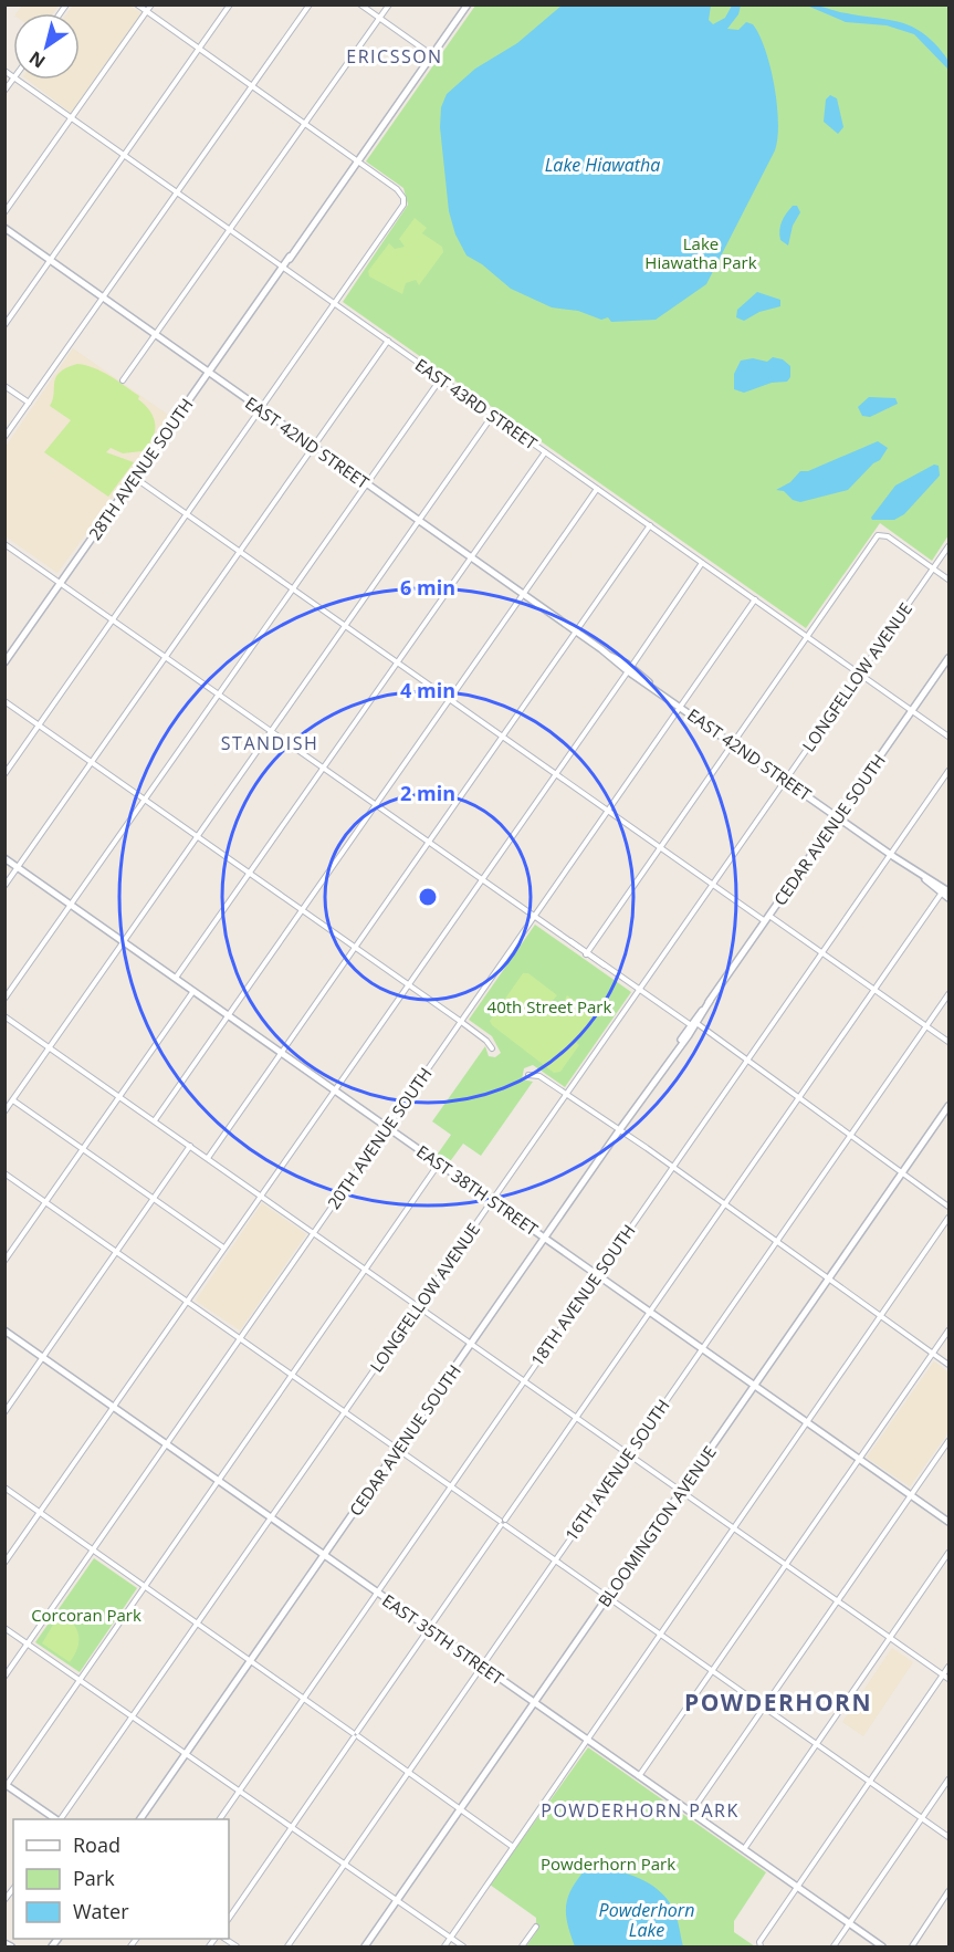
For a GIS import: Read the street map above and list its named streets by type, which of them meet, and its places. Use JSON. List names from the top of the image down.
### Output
{
  "streets": {
    "street": [
      "EAST 43RD STREET",
      "EAST 42ND STREET",
      "28TH AVENUE SOUTH",
      "LONGFELLOW AVENUE",
      "CEDAR AVENUE SOUTH",
      "20TH AVENUE SOUTH",
      "EAST 38TH STREET",
      "18TH AVENUE SOUTH",
      "16TH AVENUE SOUTH",
      "BLOOMINGTON AVENUE",
      "EAST 35TH STREET"
    ]
  },
  "crossings": [
    ["EAST 43RD STREET", "28TH AVENUE SOUTH"],
    ["EAST 43RD STREET", "LONGFELLOW AVENUE"],
    ["EAST 43RD STREET", "CEDAR AVENUE SOUTH"],
    ["EAST 43RD STREET", "20TH AVENUE SOUTH"],
    ["EAST 42ND STREET", "28TH AVENUE SOUTH"],
    ["EAST 42ND STREET", "LONGFELLOW AVENUE"],
    ["EAST 42ND STREET", "CEDAR AVENUE SOUTH"],
    ["EAST 42ND STREET", "20TH AVENUE SOUTH"],
    ["EAST 42ND STREET", "18TH AVENUE SOUTH"],
    ["LONGFELLOW AVENUE", "EAST 38TH STREET"],
    ["LONGFELLOW AVENUE", "EAST 35TH STREET"],
    ["CEDAR AVENUE SOUTH", "EAST 38TH STREET"],
    ["CEDAR AVENUE SOUTH", "EAST 35TH STREET"],
    ["20TH AVENUE SOUTH", "EAST 38TH STREET"],
    ["20TH AVENUE SOUTH", "EAST 35TH STREET"],
    ["EAST 38TH STREET", "18TH AVENUE SOUTH"],
    ["EAST 38TH STREET", "16TH AVENUE SOUTH"],
    ["EAST 38TH STREET", "BLOOMINGTON AVENUE"],
    ["18TH AVENUE SOUTH", "EAST 35TH STREET"],
    ["16TH AVENUE SOUTH", "EAST 35TH STREET"],
    ["BLOOMINGTON AVENUE", "EAST 35TH STREET"]
  ],
  "districts": [
    "ERICSSON",
    "STANDISH",
    "POWDERHORN",
    "POWDERHORN PARK"
  ],
  "water": ["Lake Hiawatha", "Powderhorn Lake"],
  "parks": [
    "Lake Hiawatha Park",
    "40th Street Park",
    "Corcoran Park",
    "Powderhorn Park"
  ],
  "legend": ["Road", "Park", "Water"],
  "north": "bottom left",
  "rings": ["6 min", "4 min", "2 min"]
}
